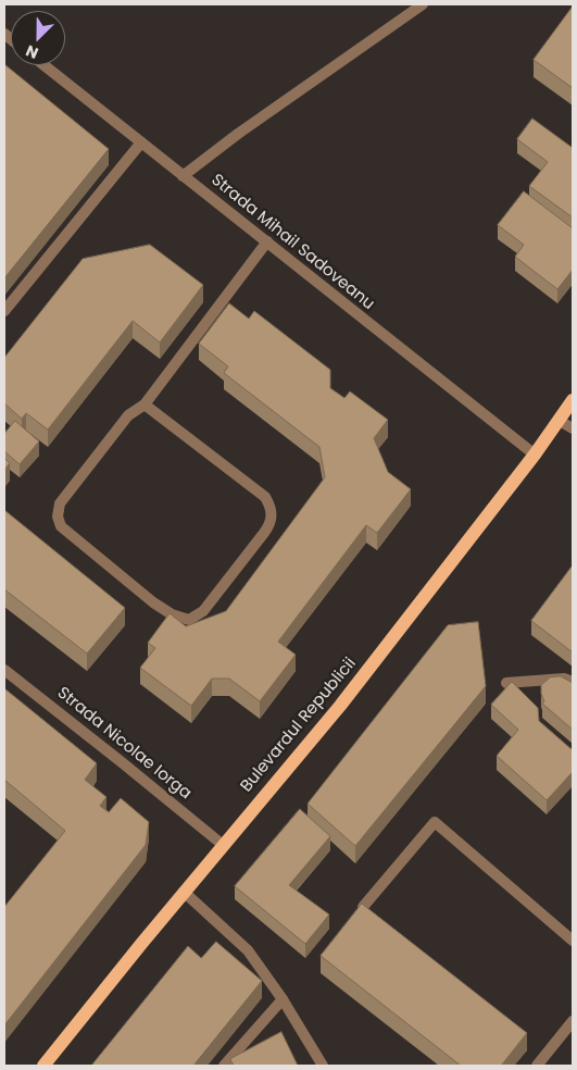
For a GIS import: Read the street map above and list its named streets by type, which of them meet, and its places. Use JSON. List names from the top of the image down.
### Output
{
  "streets": {
    "main road": ["Bulevardul Republicii"],
    "street": ["Strada Mihail Sadoveanu", "Strada Nicolae Iorga"]
  },
  "crossings": [
    ["Strada Mihail Sadoveanu", "Bulevardul Republicii"],
    ["Bulevardul Republicii", "Strada Nicolae Iorga"]
  ],
  "north": "bottom left"
}
